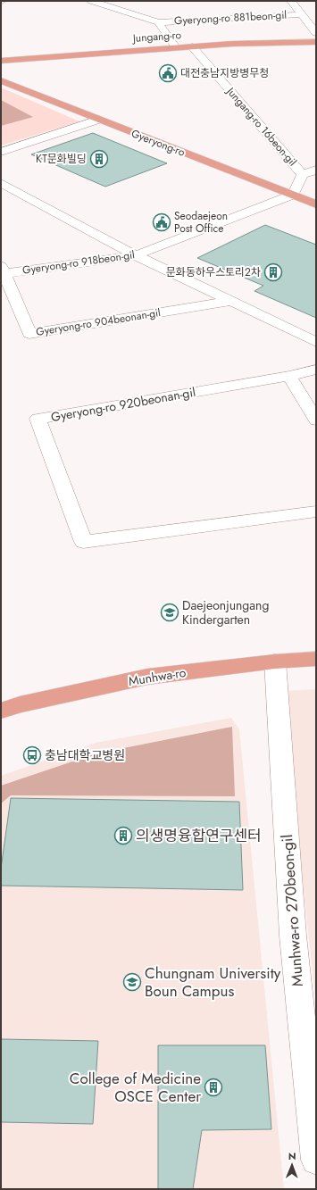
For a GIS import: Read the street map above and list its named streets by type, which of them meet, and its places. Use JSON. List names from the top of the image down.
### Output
{
  "streets": {
    "main road": ["Jungang-ro", "Gyeryong-ro", "Munhwa-ro"],
    "street": [
      "Gyeryong-ro 881beon-gil",
      "Jungang-ro 16beon-gil",
      "Gyeryong-ro 918beon-gil",
      "Gyeryong-ro 904beonan-gil",
      "Gyeryong-ro 920beonan-gil",
      "Munhwa-ro 270beon-gil"
    ]
  },
  "crossings": [
    ["Jungang-ro", "Jungang-ro 16beon-gil"],
    ["Gyeryong-ro", "Gyeryong-ro 918beon-gil"],
    ["Gyeryong-ro 918beon-gil", "Gyeryong-ro 904beonan-gil"],
    ["Munhwa-ro", "Munhwa-ro 270beon-gil"]
  ],
  "places": {
    "public building": ["대전충남지방병무청", "Seodaejeon Post Office"],
    "building": [
      "KT문화빌딩",
      "문화동하우스토리2차",
      "의생명융합연구센터",
      "College of Medicine OSCE Center"
    ],
    "school or university": ["Daejeonjungang Kindergarten", "Chungnam University Boun Campus"],
    "bus stop": ["충남대학교병원"]
  },
  "north": "top"
}
